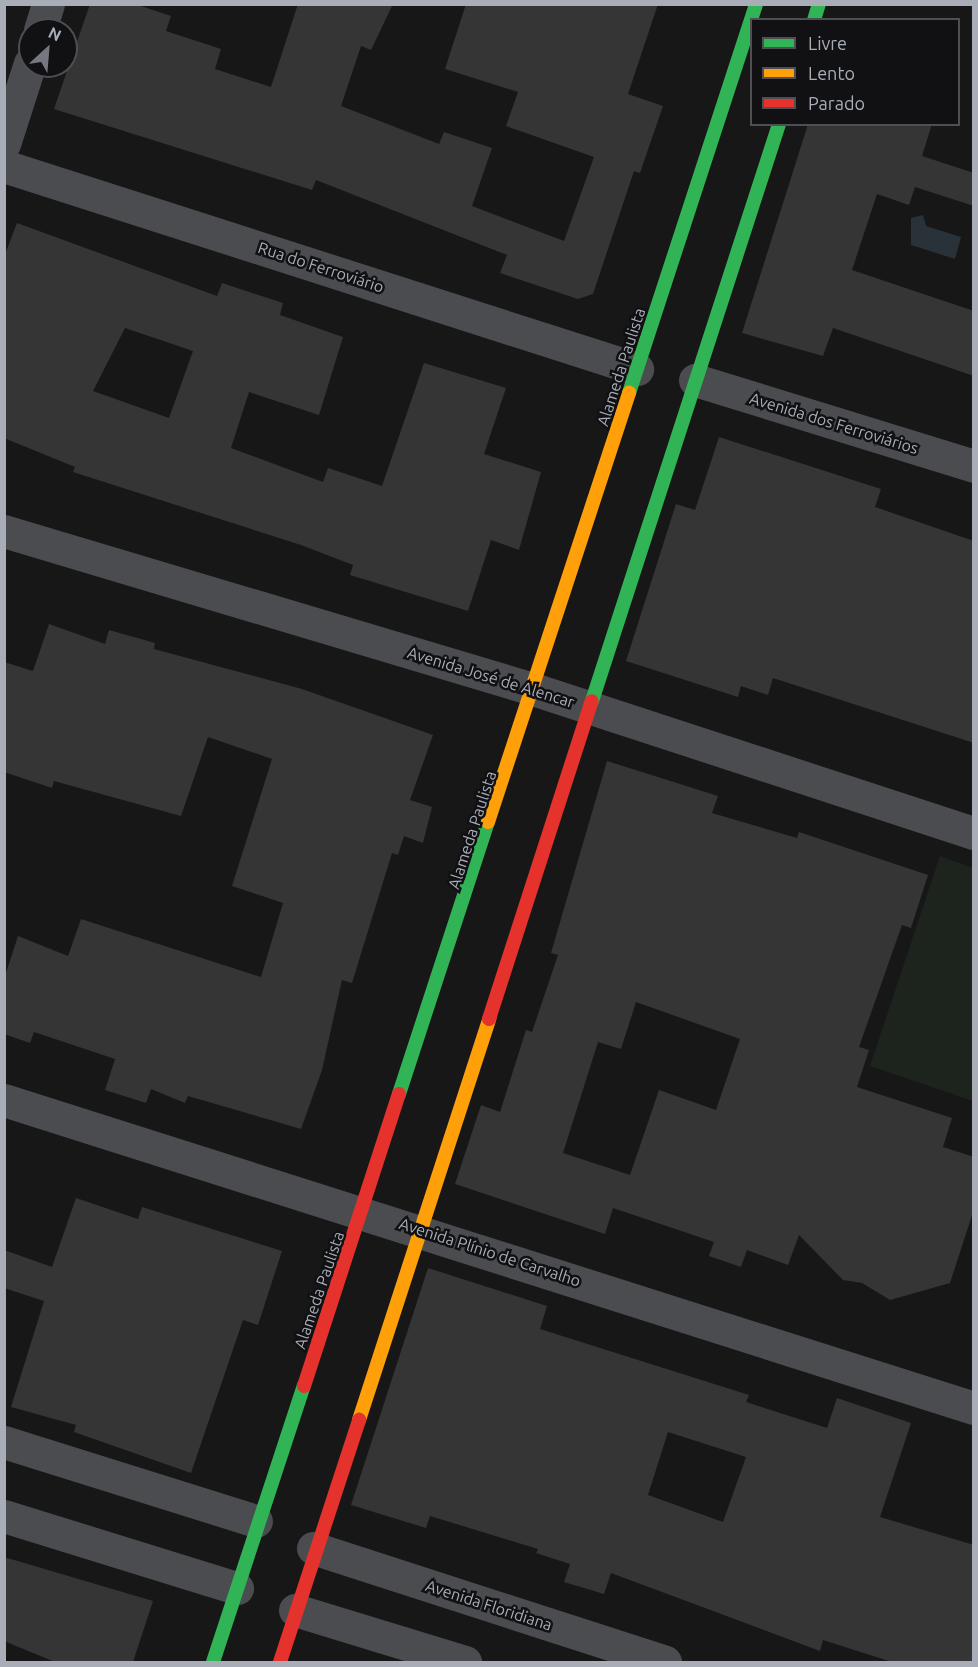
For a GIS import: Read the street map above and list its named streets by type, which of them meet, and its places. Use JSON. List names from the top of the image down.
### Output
{
  "streets": {
    "main road": ["Alameda Paulista"],
    "street": [
      "Rua do Ferroviário",
      "Avenida dos Ferroviários",
      "Avenida José de Alencar",
      "Avenida Plínio de Carvalho",
      "Avenida Floridiana"
    ]
  },
  "crossings": [
    ["Rua do Ferroviário", "Alameda Paulista"],
    ["Alameda Paulista", "Avenida José de Alencar"],
    ["Alameda Paulista", "Avenida Plínio de Carvalho"]
  ],
  "legend": ["Livre", "Lento", "Parado"],
  "north": "top right"
}
